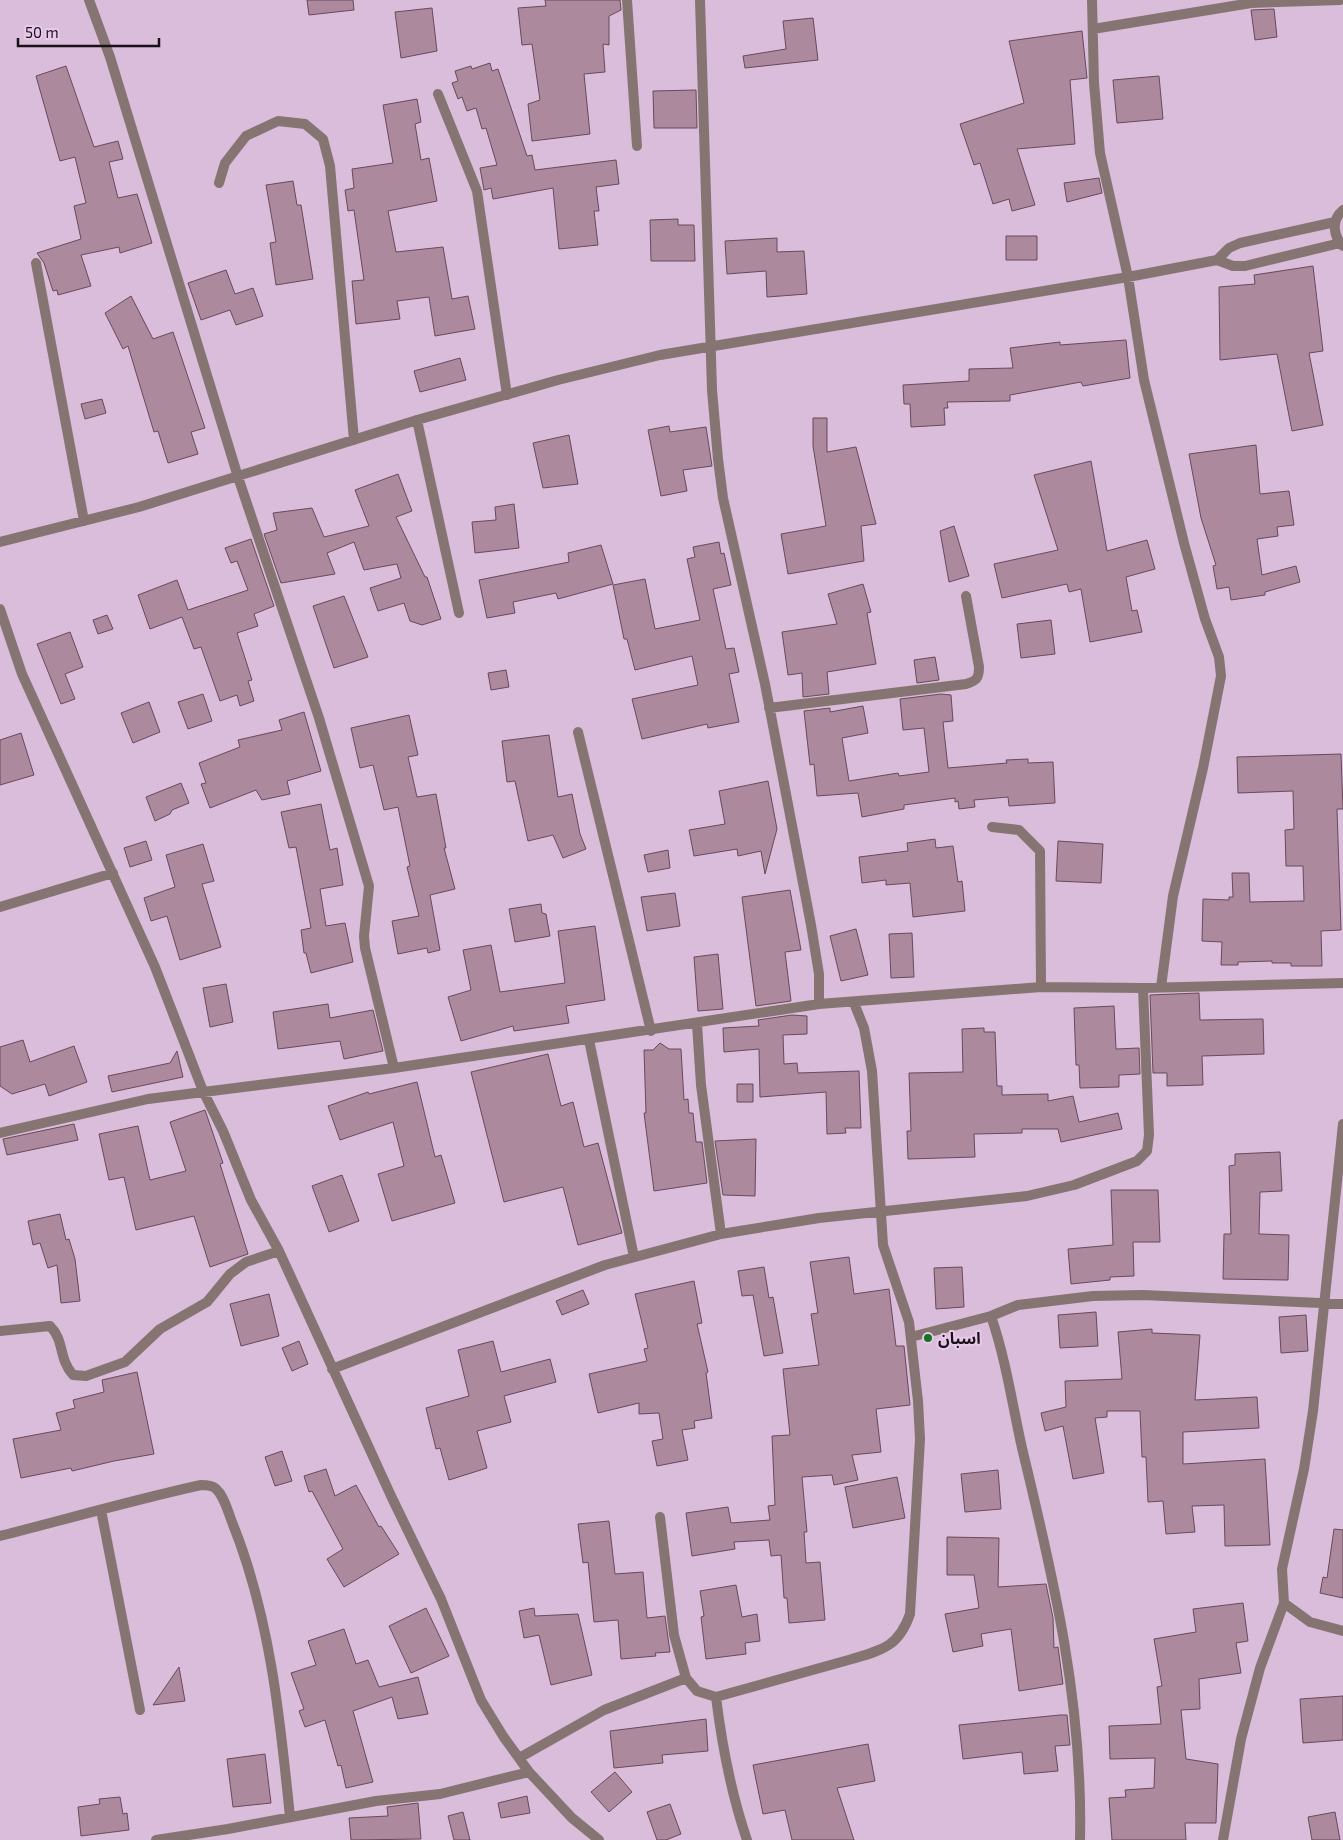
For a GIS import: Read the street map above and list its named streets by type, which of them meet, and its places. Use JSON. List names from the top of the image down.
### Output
{
  "places": ["اسبان"],
  "scale_bar": "50 m"
}
